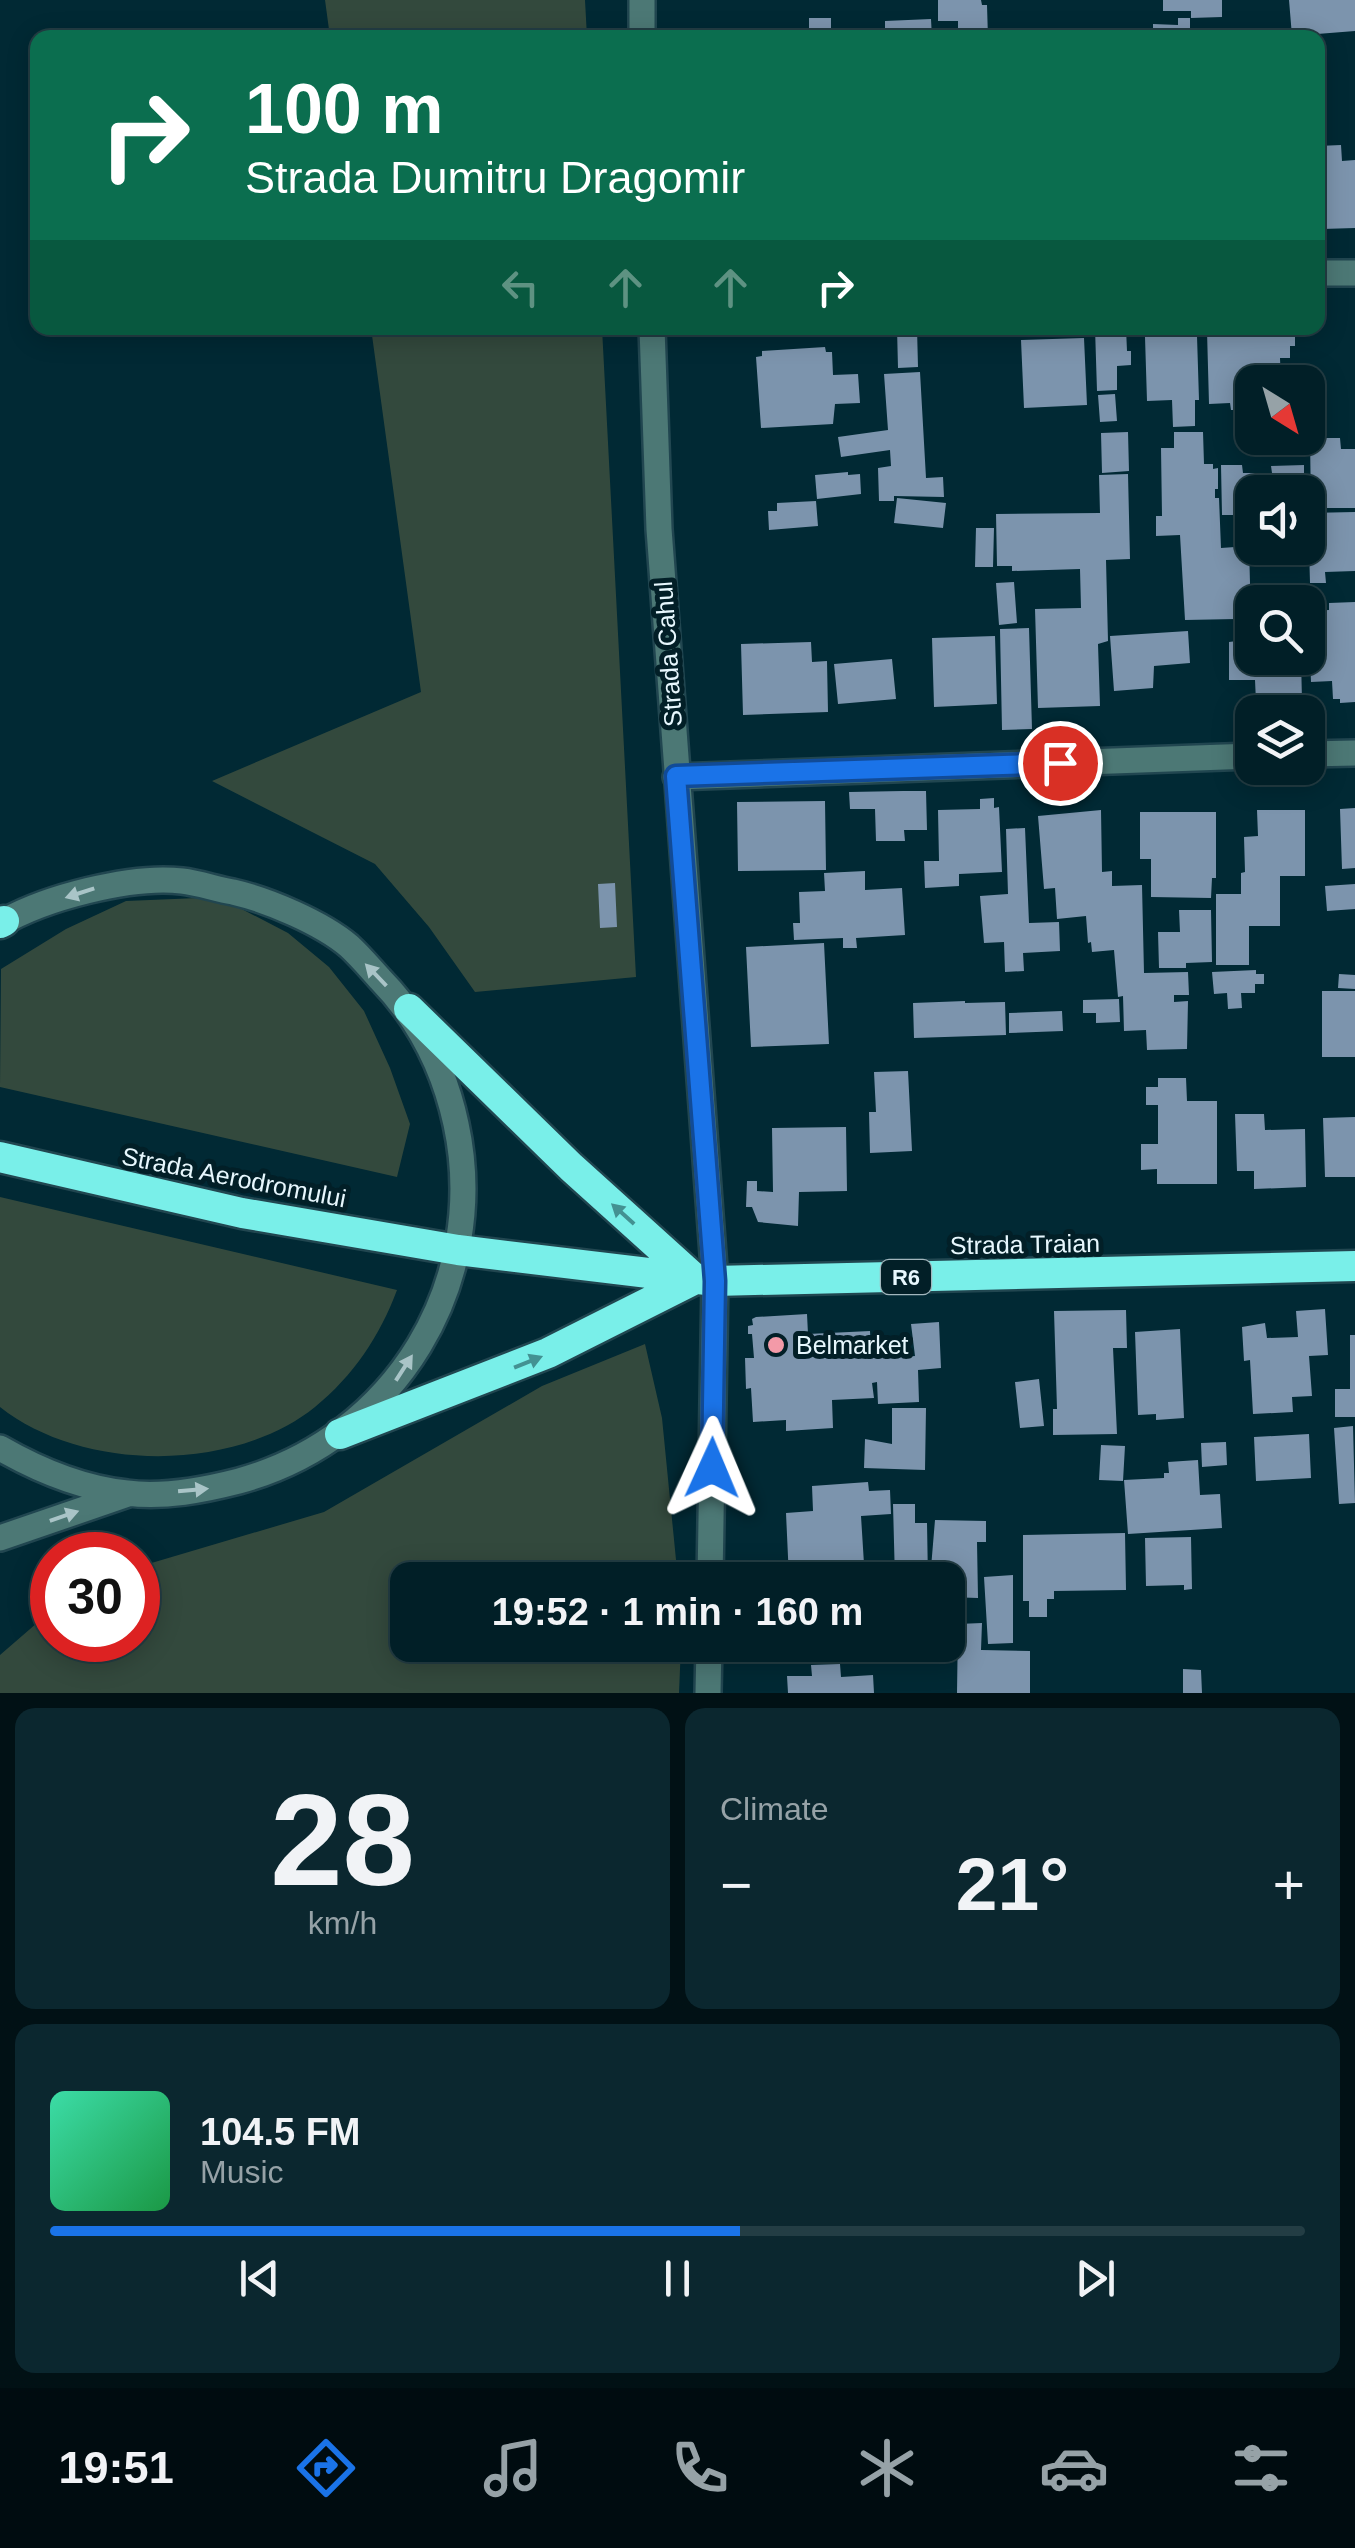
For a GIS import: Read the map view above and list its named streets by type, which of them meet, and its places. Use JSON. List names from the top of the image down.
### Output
{
  "streets": {
    "highway": ["Strada Aerodromului", "Strada Trаian", "R6"],
    "street": ["Strada Cahul"]
  },
  "crossings": [
    ["Strada Cahul", "Strada Trаian"],
    ["Strada Aerodromului", "Strada Trаian"]
  ],
  "places": ["Belmarket"],
  "north": "bottom right",
  "page": {
    "turn": ["100 m", "Strada Dumitru Dragomir"],
    "limit": "30",
    "trip": "19:52 · 1 min · 160 m",
    "tile": [
      ["28", "km/h"],
      "Climate"
    ],
    "heat": ["−", "21°", "+"],
    "song": ["104.5 FM", "Music"],
    "tabs": "19:51"
  }
}
